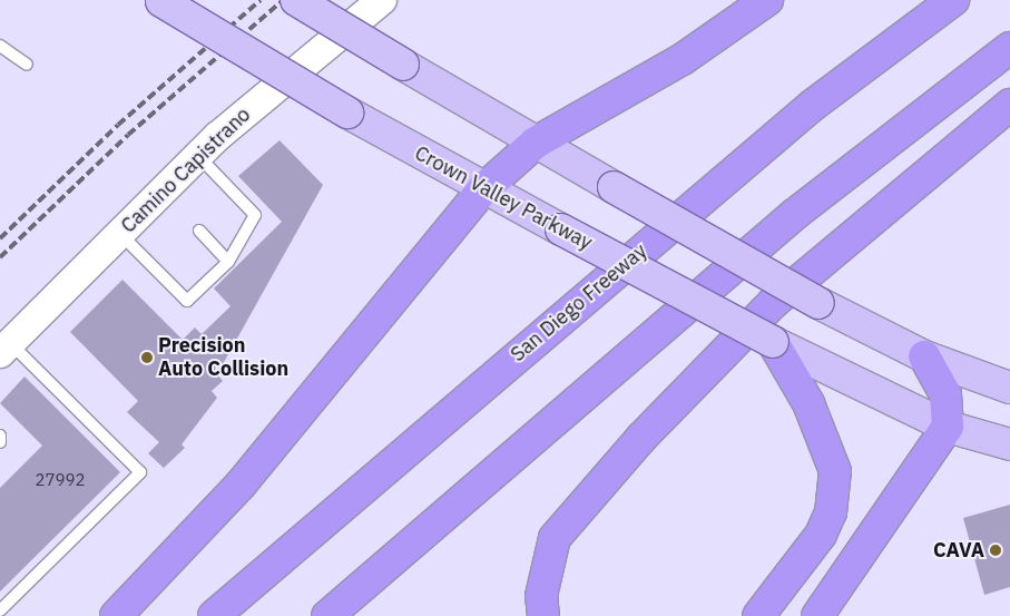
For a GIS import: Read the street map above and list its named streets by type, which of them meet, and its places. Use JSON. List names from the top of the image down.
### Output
{
  "streets": {
    "highway": ["San Diego Freeway"],
    "main road": ["Crown Valley Parkway"],
    "street": ["Camino Capistrano"]
  },
  "places": ["Precision Auto Collision", "CAVA"],
  "house_numbers": ["27992"]
}
